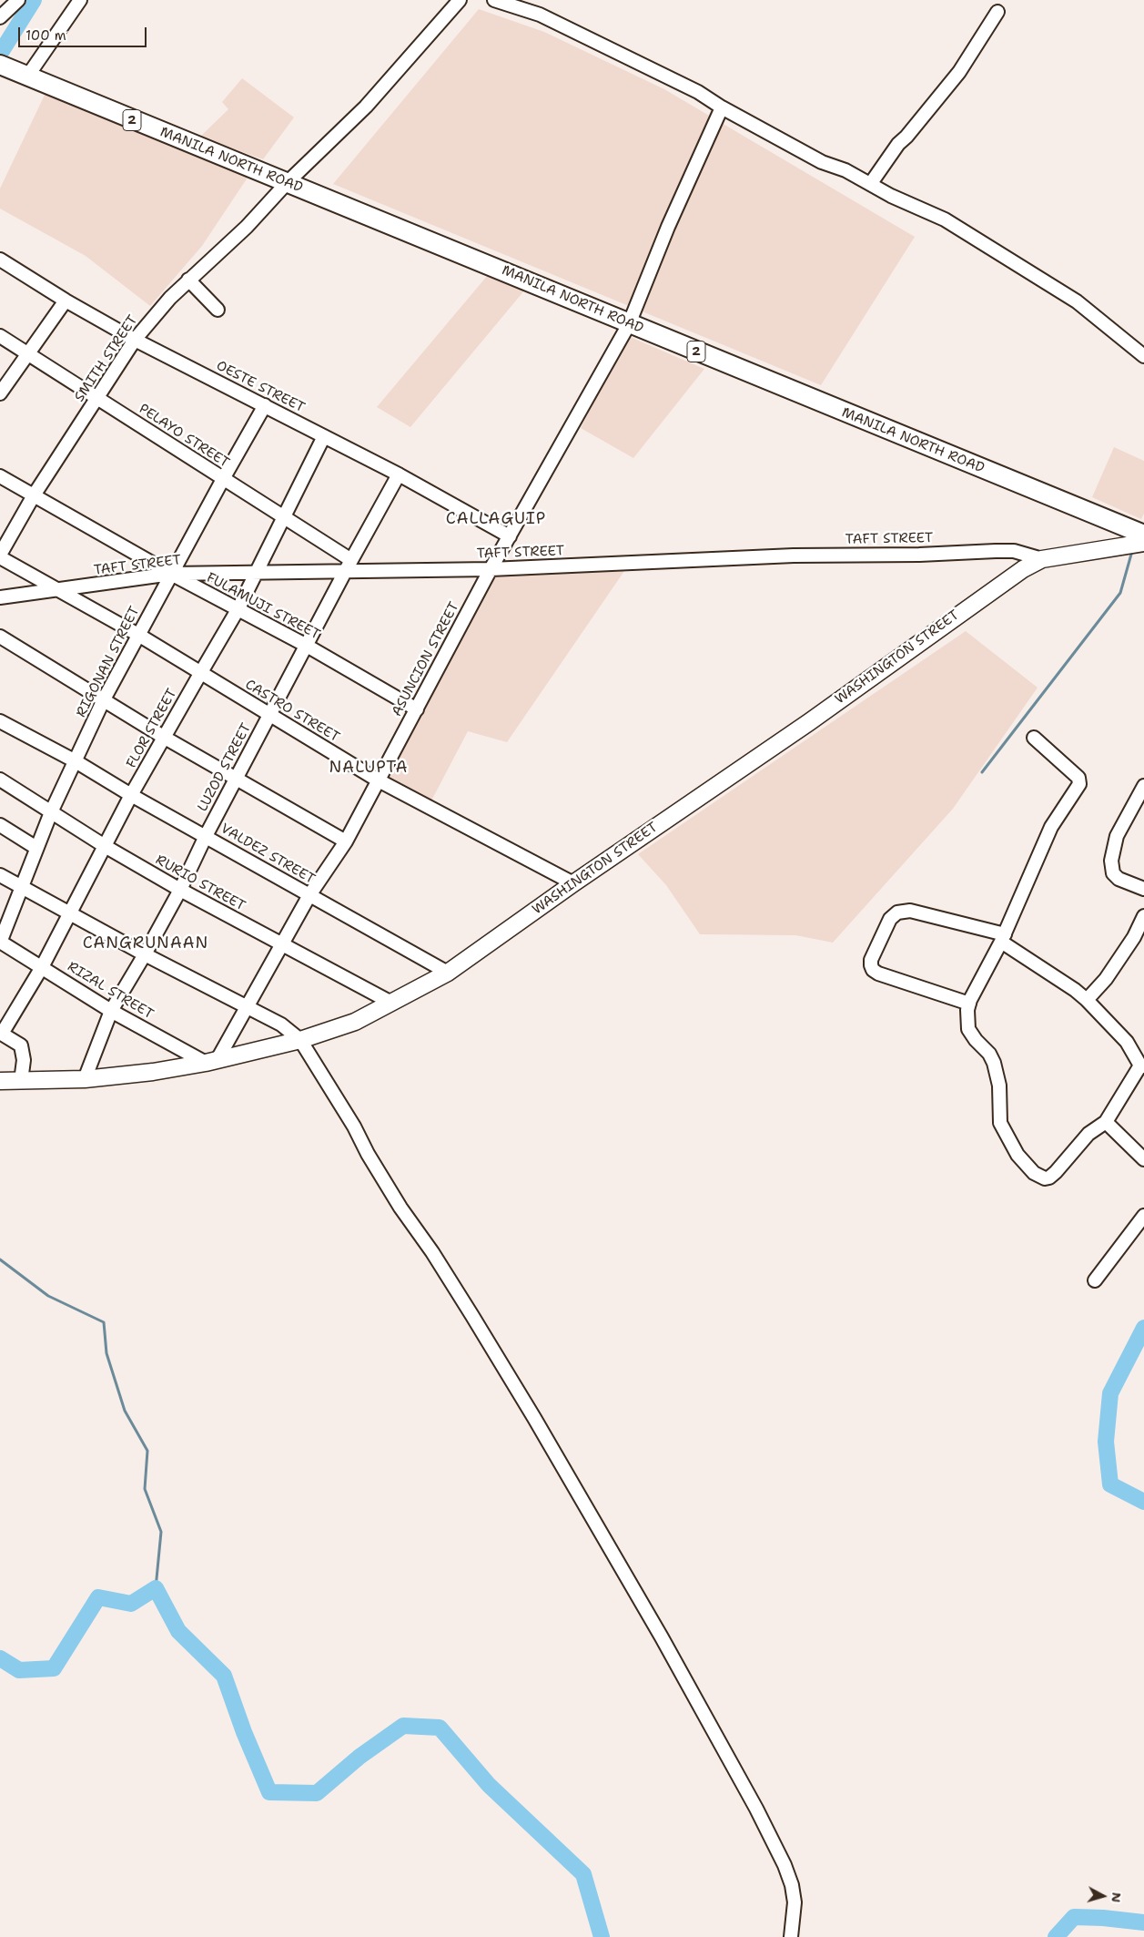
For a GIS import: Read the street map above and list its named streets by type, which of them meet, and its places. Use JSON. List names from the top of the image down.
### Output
{
  "streets": {
    "highway": ["2", "MANILA NORTH ROAD"],
    "main road": ["WASHINGTON STREET"],
    "street": [
      "SMITH STREET",
      "OESTE STREET",
      "PELAYO STREET",
      "TAFT STREET",
      "FULAMUJI STREET",
      "ASUNCION STREET",
      "RIGONAN STREET",
      "CASTRO STREET",
      "FLOR STREET",
      "LUZOD STREET",
      "VALDEZ STREET",
      "RURIO STREET",
      "RIZAL STREET"
    ]
  },
  "crossings": [
    ["MANILA NORTH ROAD", "SMITH STREET"],
    ["MANILA NORTH ROAD", "ASUNCION STREET"],
    ["SMITH STREET", "OESTE STREET"],
    ["SMITH STREET", "PELAYO STREET"],
    ["SMITH STREET", "FULAMUJI STREET"],
    ["SMITH STREET", "CASTRO STREET"],
    ["OESTE STREET", "ASUNCION STREET"],
    ["OESTE STREET", "RIGONAN STREET"],
    ["OESTE STREET", "FLOR STREET"],
    ["OESTE STREET", "LUZOD STREET"],
    ["PELAYO STREET", "TAFT STREET"],
    ["PELAYO STREET", "RIGONAN STREET"],
    ["PELAYO STREET", "FLOR STREET"],
    ["PELAYO STREET", "LUZOD STREET"],
    ["TAFT STREET", "FULAMUJI STREET"],
    ["TAFT STREET", "WASHINGTON STREET"],
    ["TAFT STREET", "ASUNCION STREET"],
    ["TAFT STREET", "RIGONAN STREET"],
    ["TAFT STREET", "CASTRO STREET"],
    ["TAFT STREET", "FLOR STREET"],
    ["TAFT STREET", "LUZOD STREET"],
    ["FULAMUJI STREET", "ASUNCION STREET"],
    ["FULAMUJI STREET", "RIGONAN STREET"],
    ["FULAMUJI STREET", "FLOR STREET"],
    ["FULAMUJI STREET", "LUZOD STREET"],
    ["WASHINGTON STREET", "ASUNCION STREET"],
    ["WASHINGTON STREET", "CASTRO STREET"],
    ["WASHINGTON STREET", "LUZOD STREET"],
    ["WASHINGTON STREET", "VALDEZ STREET"],
    ["WASHINGTON STREET", "RURIO STREET"],
    ["WASHINGTON STREET", "RIZAL STREET"],
    ["ASUNCION STREET", "CASTRO STREET"],
    ["ASUNCION STREET", "VALDEZ STREET"],
    ["ASUNCION STREET", "RURIO STREET"],
    ["ASUNCION STREET", "RIZAL STREET"],
    ["RIGONAN STREET", "CASTRO STREET"],
    ["RIGONAN STREET", "VALDEZ STREET"],
    ["RIGONAN STREET", "RURIO STREET"],
    ["RIGONAN STREET", "RIZAL STREET"],
    ["CASTRO STREET", "FLOR STREET"],
    ["CASTRO STREET", "LUZOD STREET"],
    ["FLOR STREET", "VALDEZ STREET"],
    ["FLOR STREET", "RURIO STREET"],
    ["FLOR STREET", "RIZAL STREET"],
    ["LUZOD STREET", "VALDEZ STREET"],
    ["LUZOD STREET", "RURIO STREET"],
    ["LUZOD STREET", "RIZAL STREET"]
  ],
  "districts": ["CALLAGUIP", "NALUPTA", "CANGRUNAAN"],
  "scale_bar": "100 m",
  "north": "right"
}
